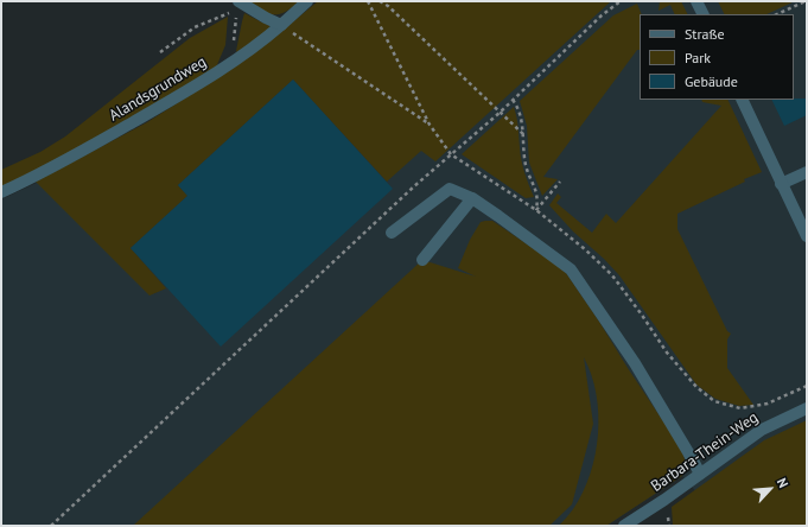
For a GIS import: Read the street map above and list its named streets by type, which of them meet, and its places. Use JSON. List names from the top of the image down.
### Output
{
  "streets": {
    "street": ["Alandsgrundweg", "Barbara-Thein-Weg"]
  },
  "legend": ["Straße", "Park", "Gebäude"],
  "north": "top right"
}
